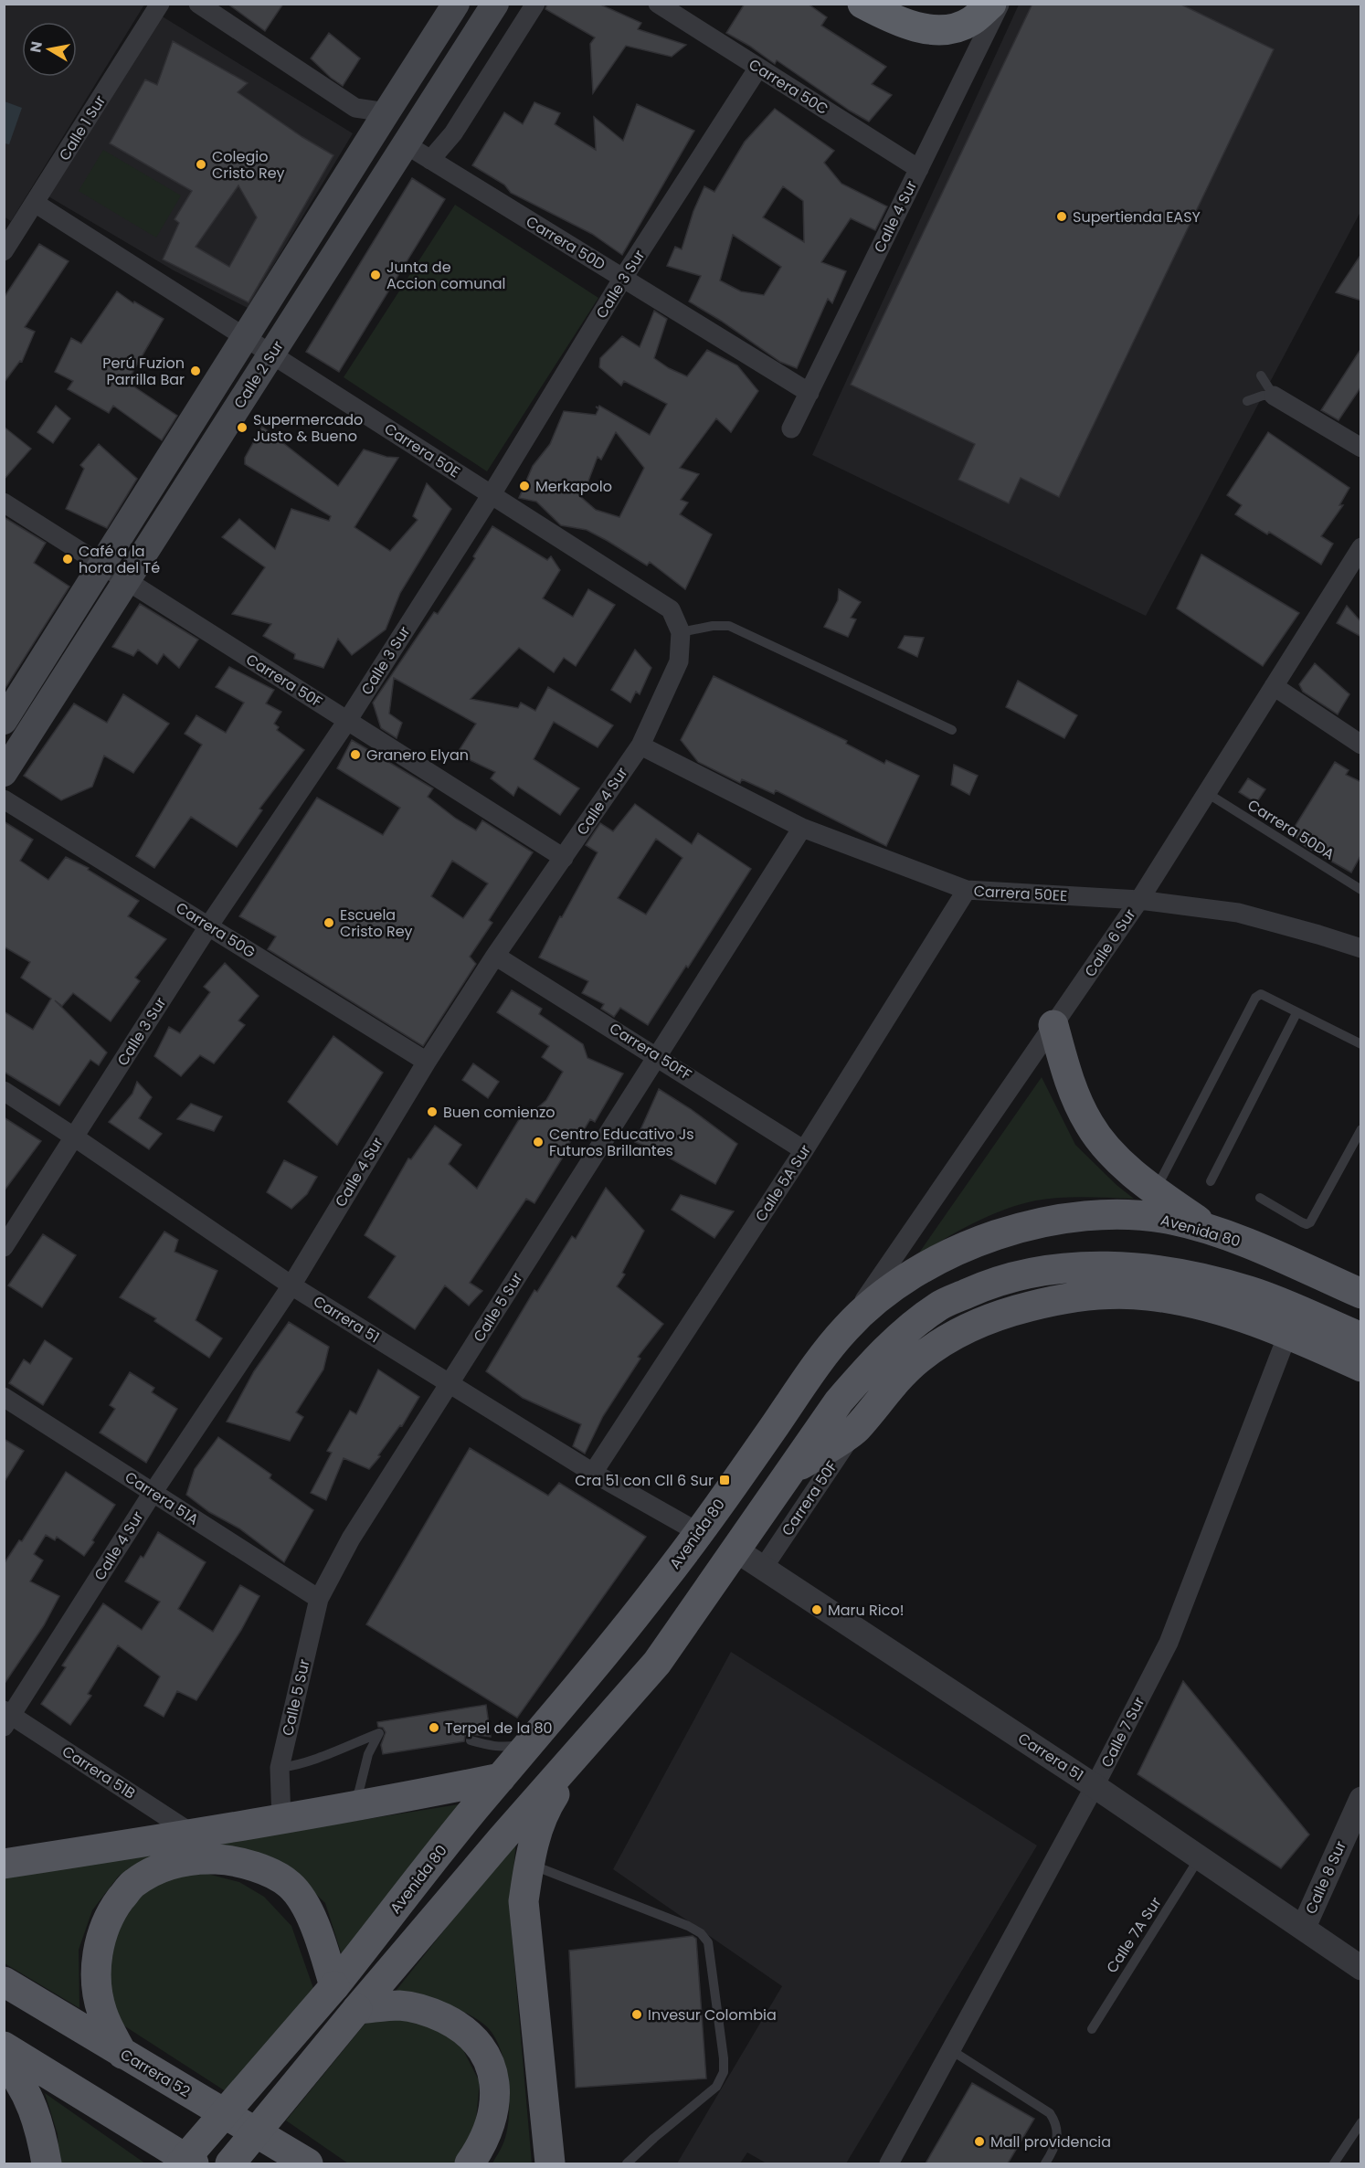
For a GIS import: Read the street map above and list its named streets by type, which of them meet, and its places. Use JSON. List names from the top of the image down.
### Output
{
  "streets": {
    "main road": ["Calle 2 Sur", "Avenida 80", "Carrera 52"],
    "street": [
      "Carrera 50C",
      "Calle 1 Sur",
      "Calle 4 Sur",
      "Carrera 50D",
      "Calle 3 Sur",
      "Carrera 50E",
      "Carrera 50F",
      "Carrera 50EE",
      "Carrera 50G",
      "Calle 6 Sur",
      "Carrera 50FF",
      "Calle 5A Sur",
      "Calle 5 Sur",
      "Carrera 51",
      "Carrera 51A",
      "Calle 7 Sur",
      "Carrera 51B",
      "Calle 8 Sur"
    ],
    "lane": ["Carrera 50DA", "Calle 7A Sur"]
  },
  "crossings": [
    ["Carrera 50C", "Calle 4 Sur"],
    ["Carrera 50C", "Calle 3 Sur"],
    ["Calle 1 Sur", "Carrera 50E"],
    ["Calle 4 Sur", "Carrera 50D"],
    ["Calle 4 Sur", "Carrera 50E"],
    ["Calle 4 Sur", "Carrera 50F"],
    ["Calle 4 Sur", "Carrera 50EE"],
    ["Calle 4 Sur", "Carrera 50G"],
    ["Calle 4 Sur", "Carrera 50FF"],
    ["Calle 4 Sur", "Carrera 51"],
    ["Calle 4 Sur", "Carrera 51A"],
    ["Calle 4 Sur", "Carrera 51B"],
    ["Carrera 50D", "Calle 3 Sur"],
    ["Carrera 50D", "Calle 2 Sur"],
    ["Calle 3 Sur", "Carrera 50E"],
    ["Calle 3 Sur", "Carrera 50F"],
    ["Calle 3 Sur", "Carrera 50G"],
    ["Calle 3 Sur", "Carrera 51"],
    ["Calle 2 Sur", "Carrera 50E"],
    ["Calle 2 Sur", "Carrera 50F"],
    ["Carrera 50F", "Carrera 51"],
    ["Carrera 50DA", "Calle 6 Sur"],
    ["Carrera 50EE", "Calle 6 Sur"],
    ["Carrera 50EE", "Calle 5A Sur"],
    ["Carrera 50EE", "Calle 5 Sur"],
    ["Calle 6 Sur", "Avenida 80"],
    ["Carrera 50FF", "Calle 5A Sur"],
    ["Carrera 50FF", "Calle 5 Sur"],
    ["Calle 5A Sur", "Carrera 51"],
    ["Avenida 80", "Carrera 51"],
    ["Calle 5 Sur", "Carrera 51"],
    ["Calle 5 Sur", "Carrera 51A"],
    ["Carrera 51", "Calle 7 Sur"],
    ["Carrera 51", "Calle 8 Sur"],
    ["Carrera 51", "Calle 7A Sur"]
  ],
  "places": {
    "other": [
      "Colegio Cristo Rey",
      "Supertienda EASY",
      "Junta de Accion comunal",
      "Perú Fuzion Parrilla Bar",
      "Supermercado Justo & Bueno",
      "Merkapolo",
      "Café a la hora del Té",
      "Granero Elyan",
      "Escuela Cristo Rey",
      "Buen comienzo",
      "Centro Educativo Js Futuros Brillantes",
      "Maru Rico!",
      "Terpel de la 80",
      "Invesur Colombia",
      "Mall providencia"
    ],
    "transit": ["Cra 51 con Cll 6 Sur"]
  },
  "north": "left"
}
